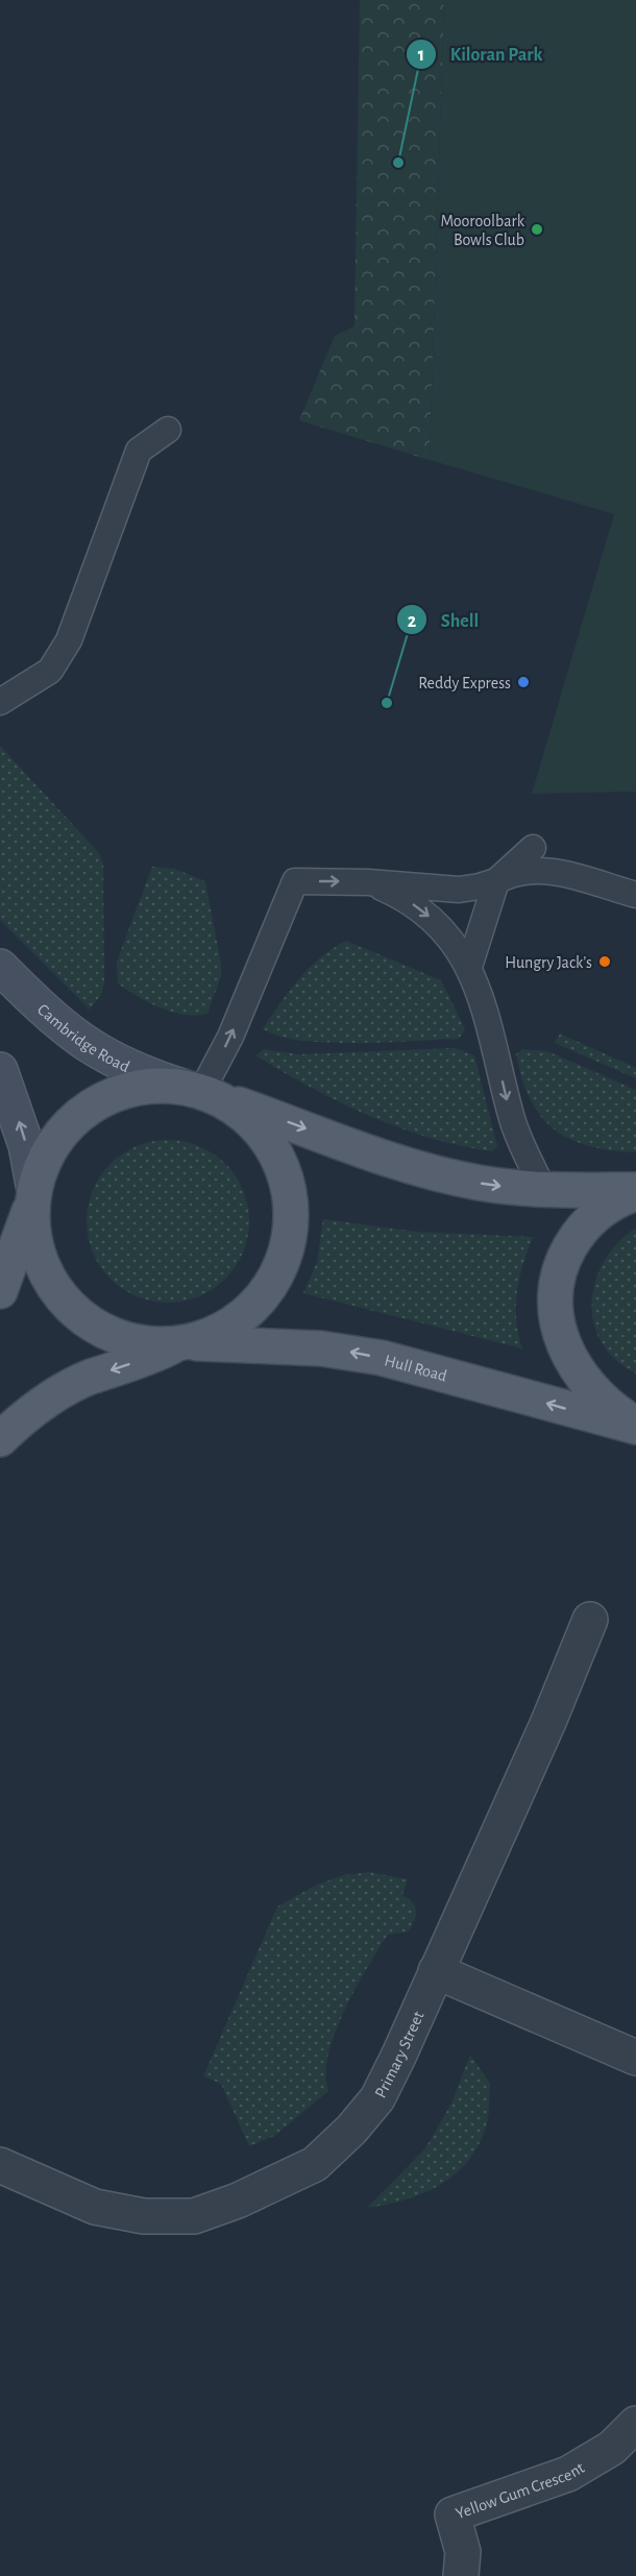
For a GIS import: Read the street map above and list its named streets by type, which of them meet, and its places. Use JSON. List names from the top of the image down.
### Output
{
  "streets": {
    "main road": ["Cambridge Road", "Hull Road"],
    "street": ["Primary Street", "Yellow Gum Crescent"]
  },
  "places": [
    "Kiloran Park",
    "Mooroolbark Bowls Club",
    "Reddy Express",
    "Shell",
    "Hungry Jack's"
  ]
}
